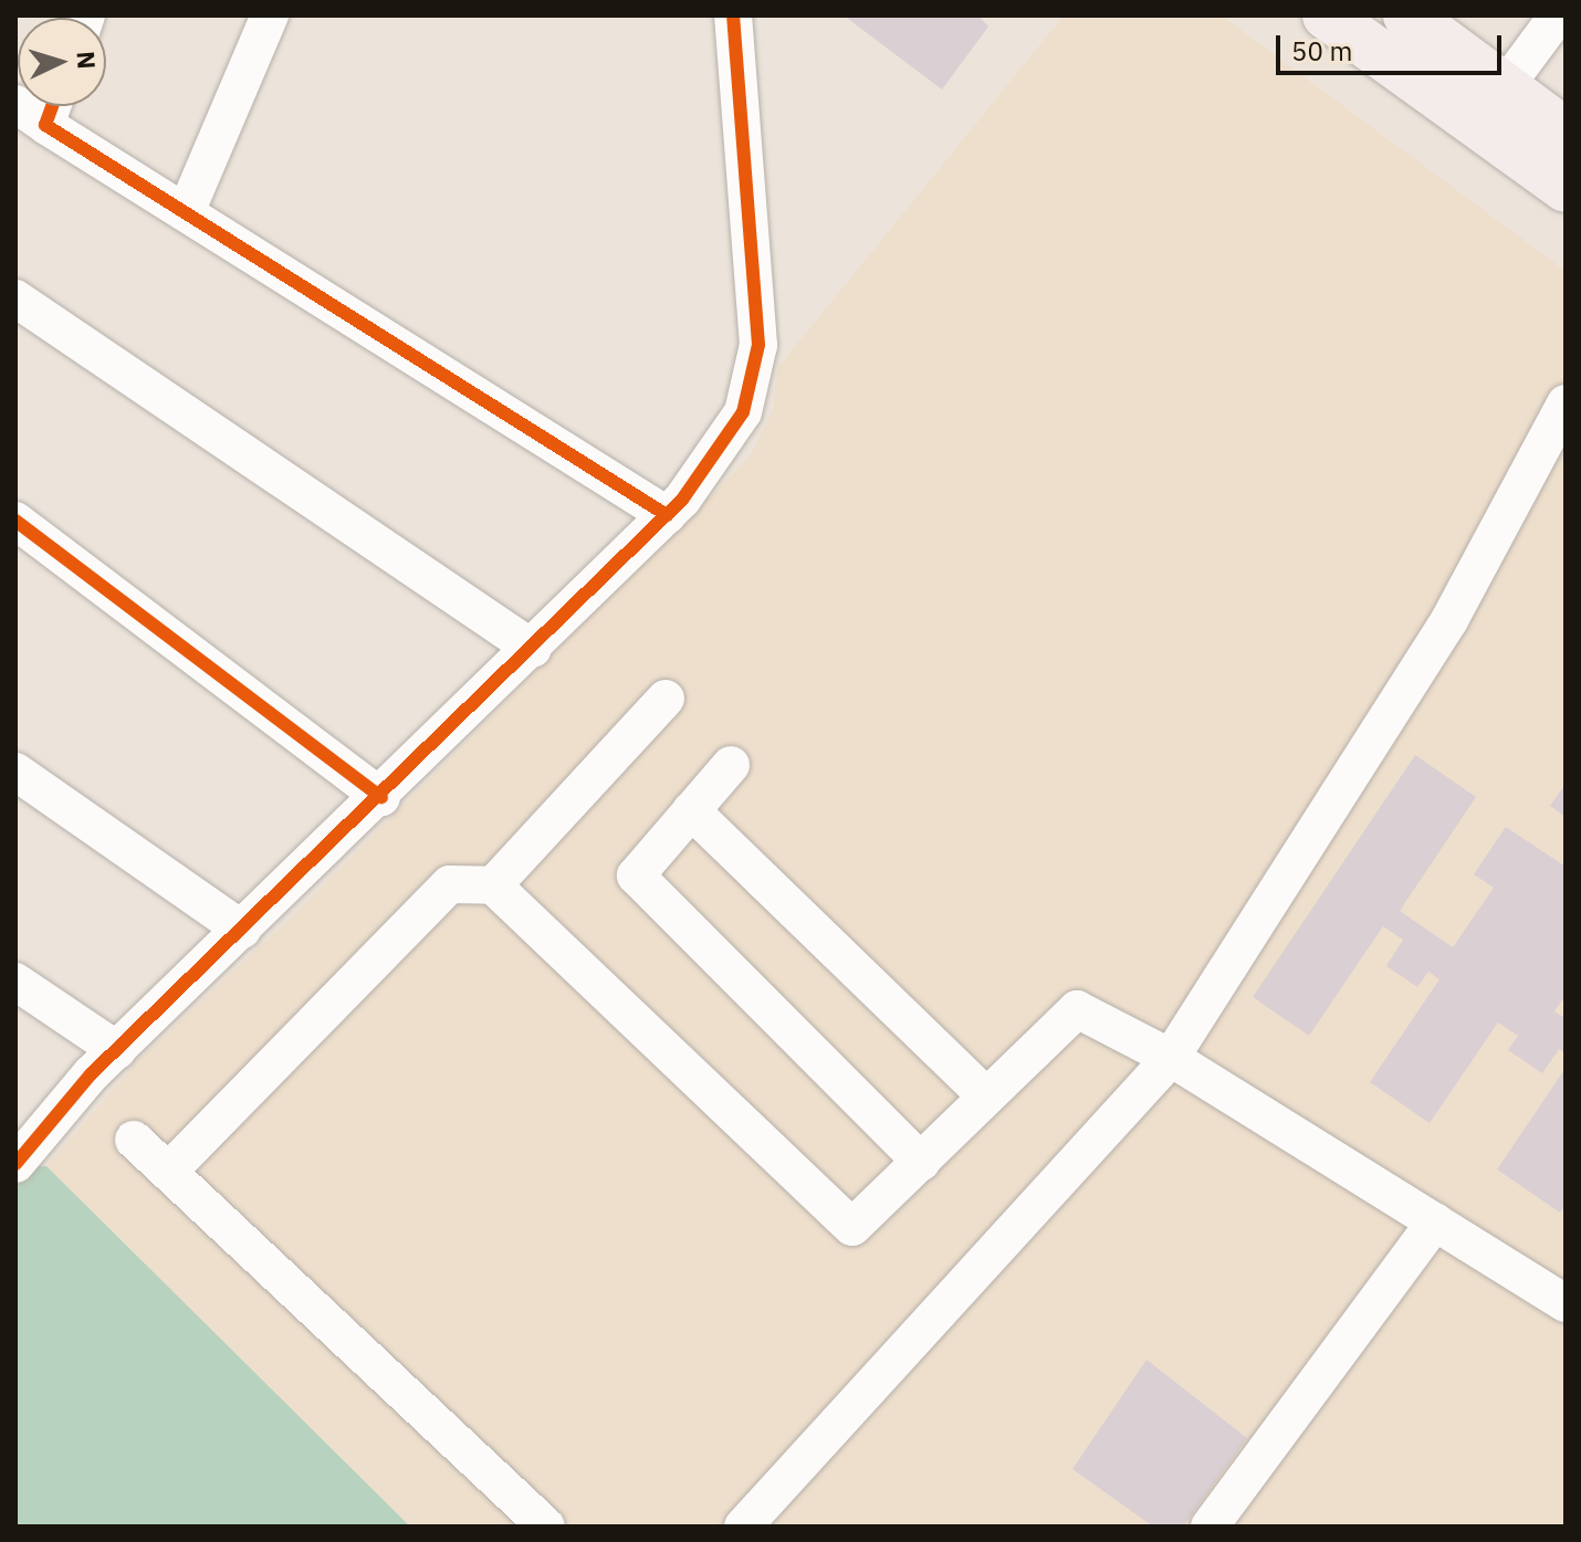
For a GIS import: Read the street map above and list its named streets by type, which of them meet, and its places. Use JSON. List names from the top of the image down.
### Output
{
  "scale_bar": "50 m",
  "north": "right"
}
